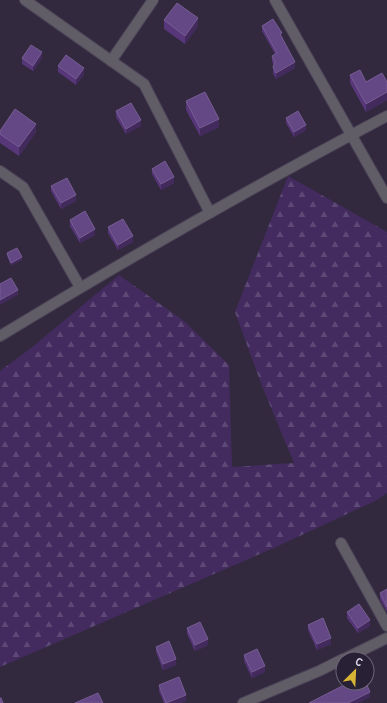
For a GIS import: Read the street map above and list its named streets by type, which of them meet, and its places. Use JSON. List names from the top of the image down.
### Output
{
  "north": "top right"
}
